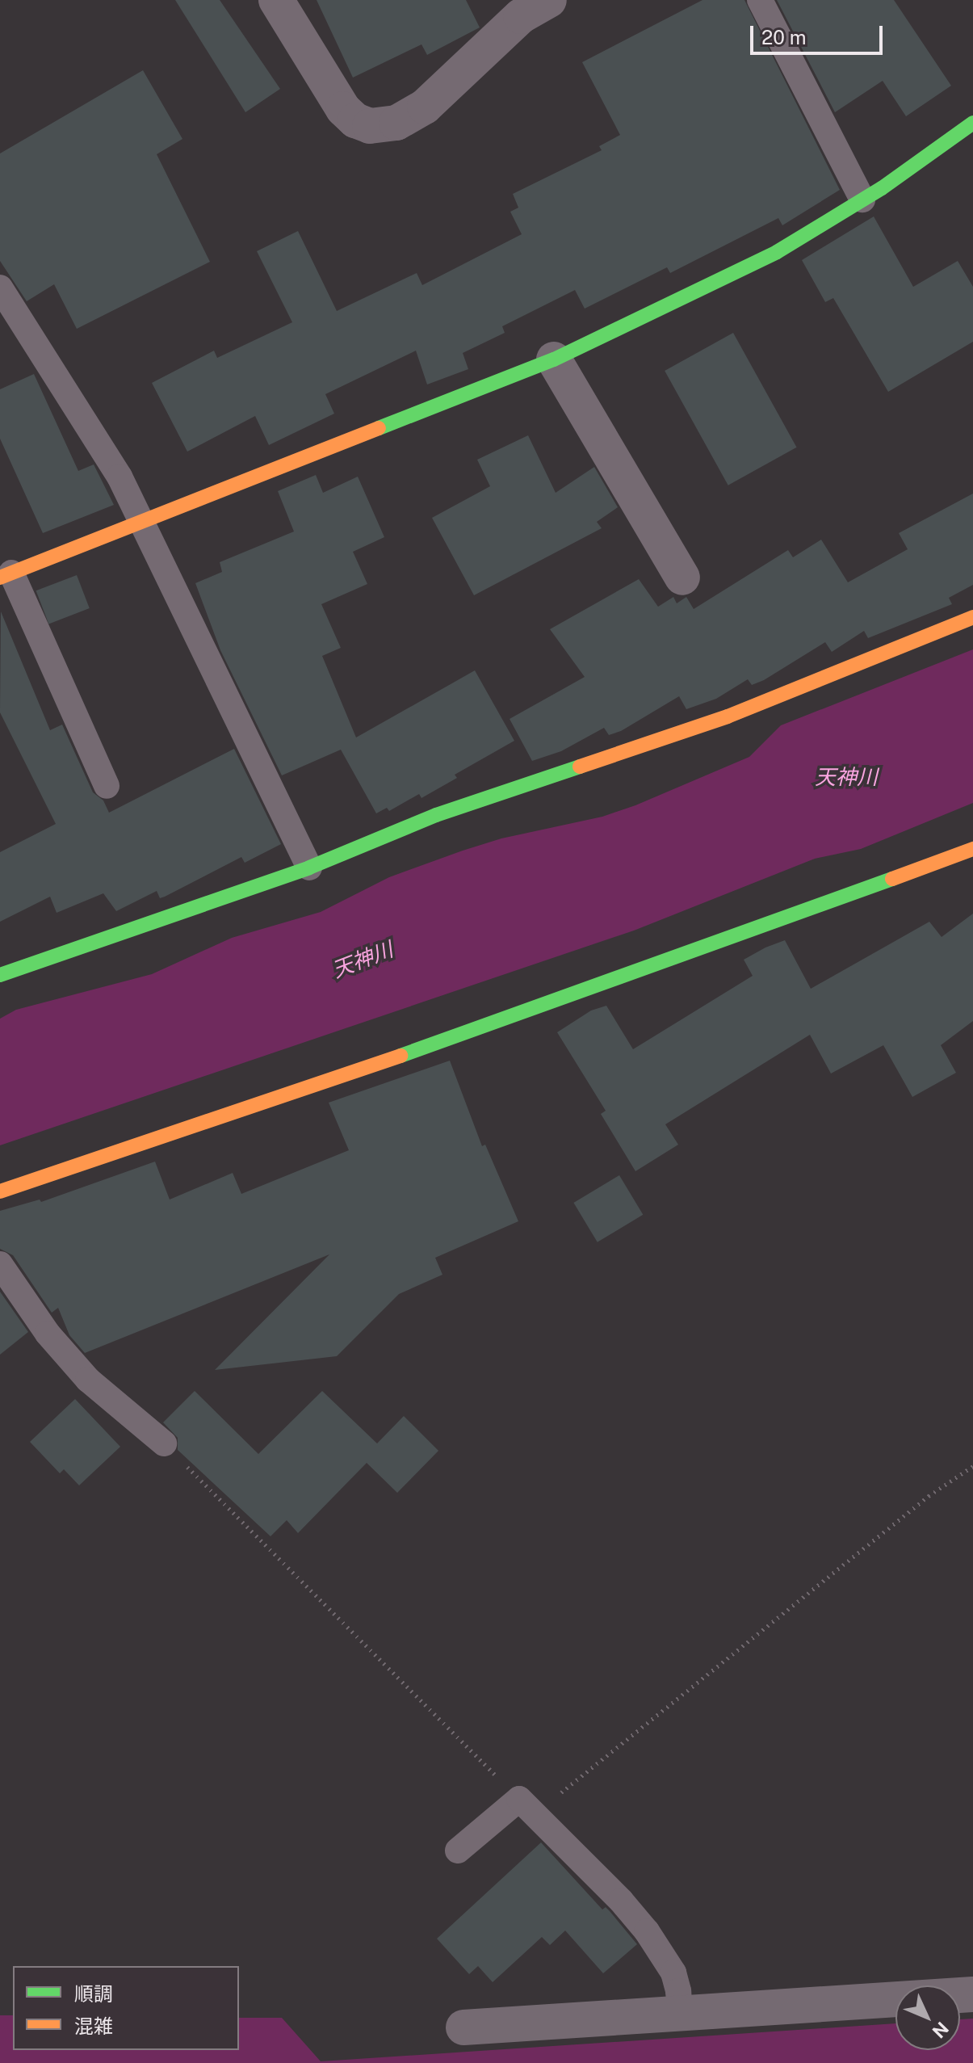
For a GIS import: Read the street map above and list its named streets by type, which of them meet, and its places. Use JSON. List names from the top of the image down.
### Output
{
  "water": ["天神川"],
  "legend": ["順調", "混雑"],
  "scale_bar": "20 m",
  "north": "bottom right"
}
